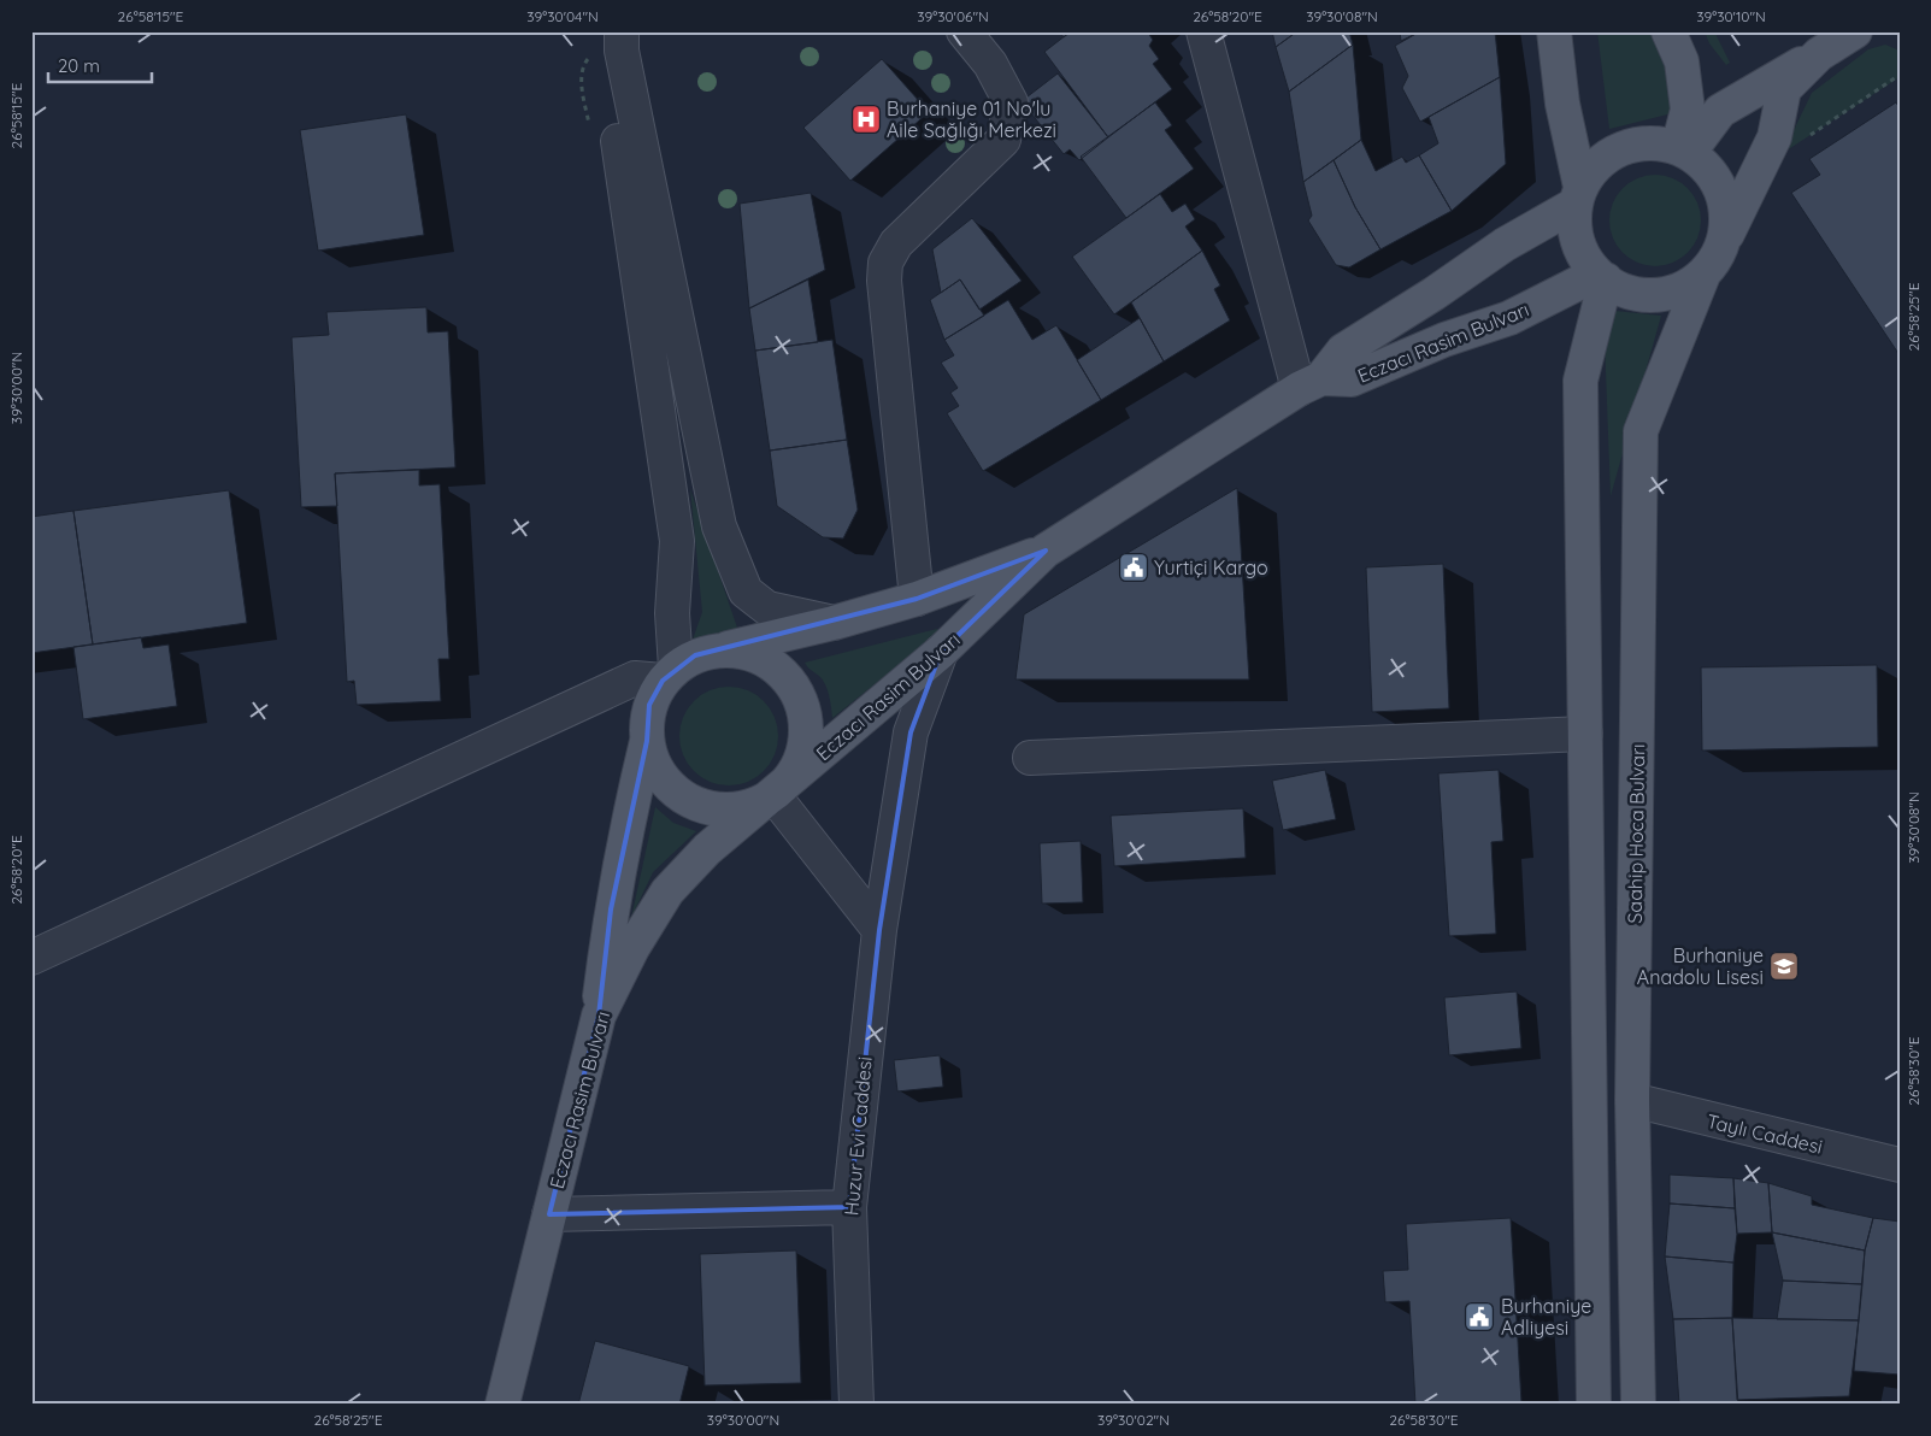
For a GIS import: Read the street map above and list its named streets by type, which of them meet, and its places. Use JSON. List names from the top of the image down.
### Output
{
  "streets": {
    "main road": ["Eczacı Rasim Bulvarı", "Saahip Hoca Bulvarı"],
    "street": ["Taylı Caddesi", "Huzur Evi Caddesi"]
  },
  "crossings": [
    ["Eczacı Rasim Bulvarı", "Saahip Hoca Bulvarı"],
    ["Eczacı Rasim Bulvarı", "Huzur Evi Caddesi"],
    ["Saahip Hoca Bulvarı", "Taylı Caddesi"]
  ],
  "places": {
    "hospital": ["Burhaniye 01 No'lu Aile Sağlığı Merkezi"],
    "public building": ["Yurtiçi Kargo", "Burhaniye Adliyesi"],
    "school or university": ["Burhaniye Anadolu Lisesi"]
  },
  "scale_bar": "20 m",
  "coordinates": [
    "26°58'15\"E",
    "39°30'04\"N",
    "39°30'06\"N",
    "26°58'20\"E",
    "39°30'08\"N",
    "39°30'10\"N",
    "26°58'25\"E",
    "39°30'00\"N",
    "26°58'30\"E",
    "39°30'02\"N"
  ]
}
